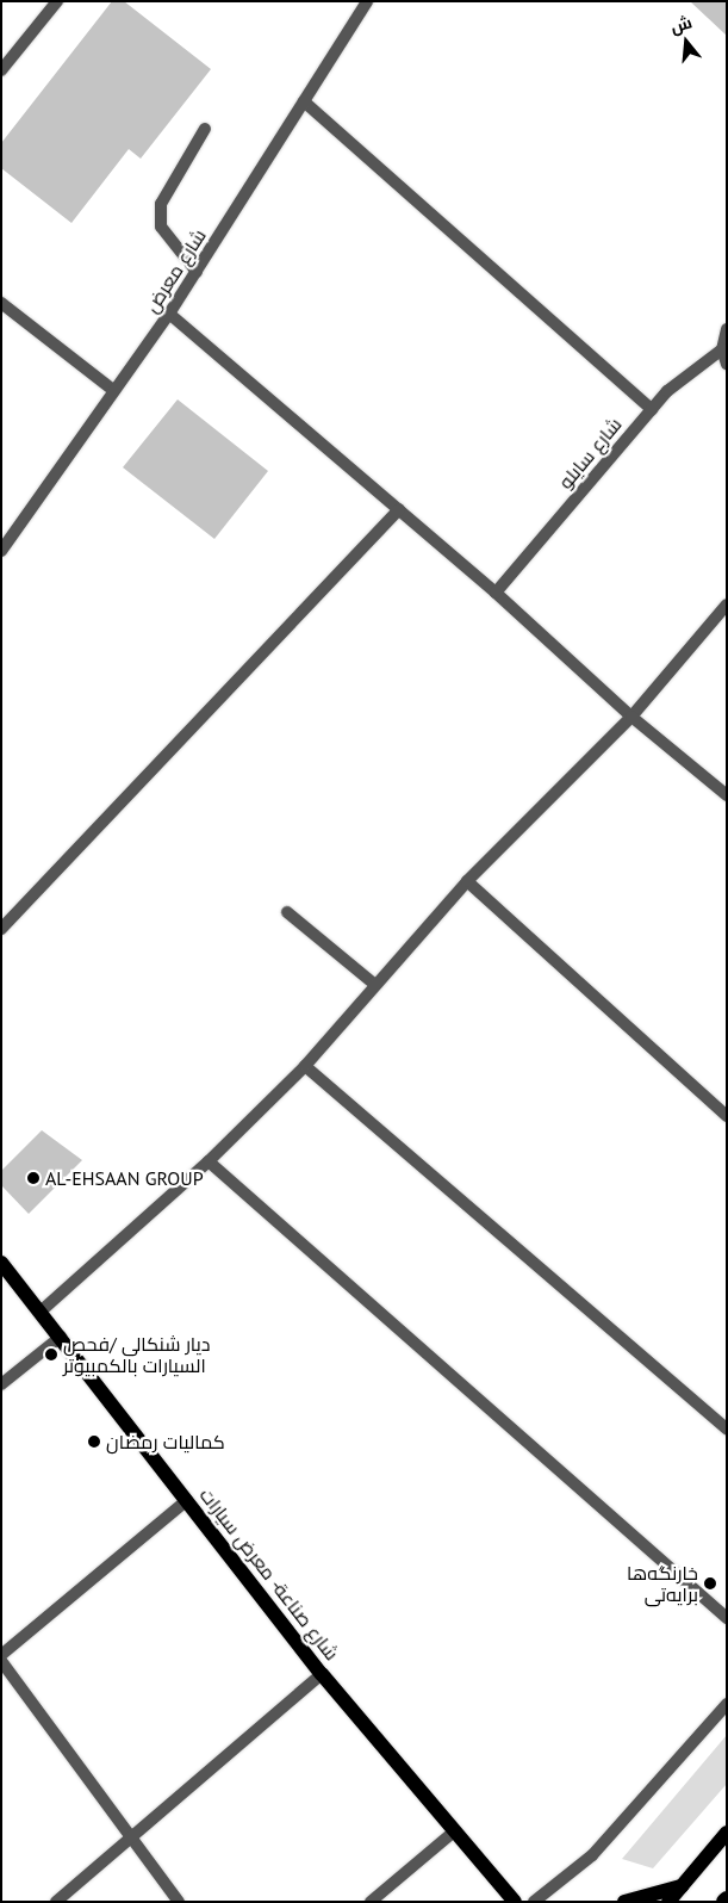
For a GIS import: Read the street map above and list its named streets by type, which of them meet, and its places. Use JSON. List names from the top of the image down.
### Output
{
  "streets": {
    "main road": ["شارع صناعة- معرض سيارات"],
    "street": ["شارع معرض", "شارع سايلو"]
  },
  "places": [
    "AL-EHSAAN GROUP",
    "ديار شنكالي /فحص السيارات بالكمبيوتر",
    "كماليات رمضان",
    "خارنگه‌ها برايه‌تى"
  ],
  "north": "top"
}
